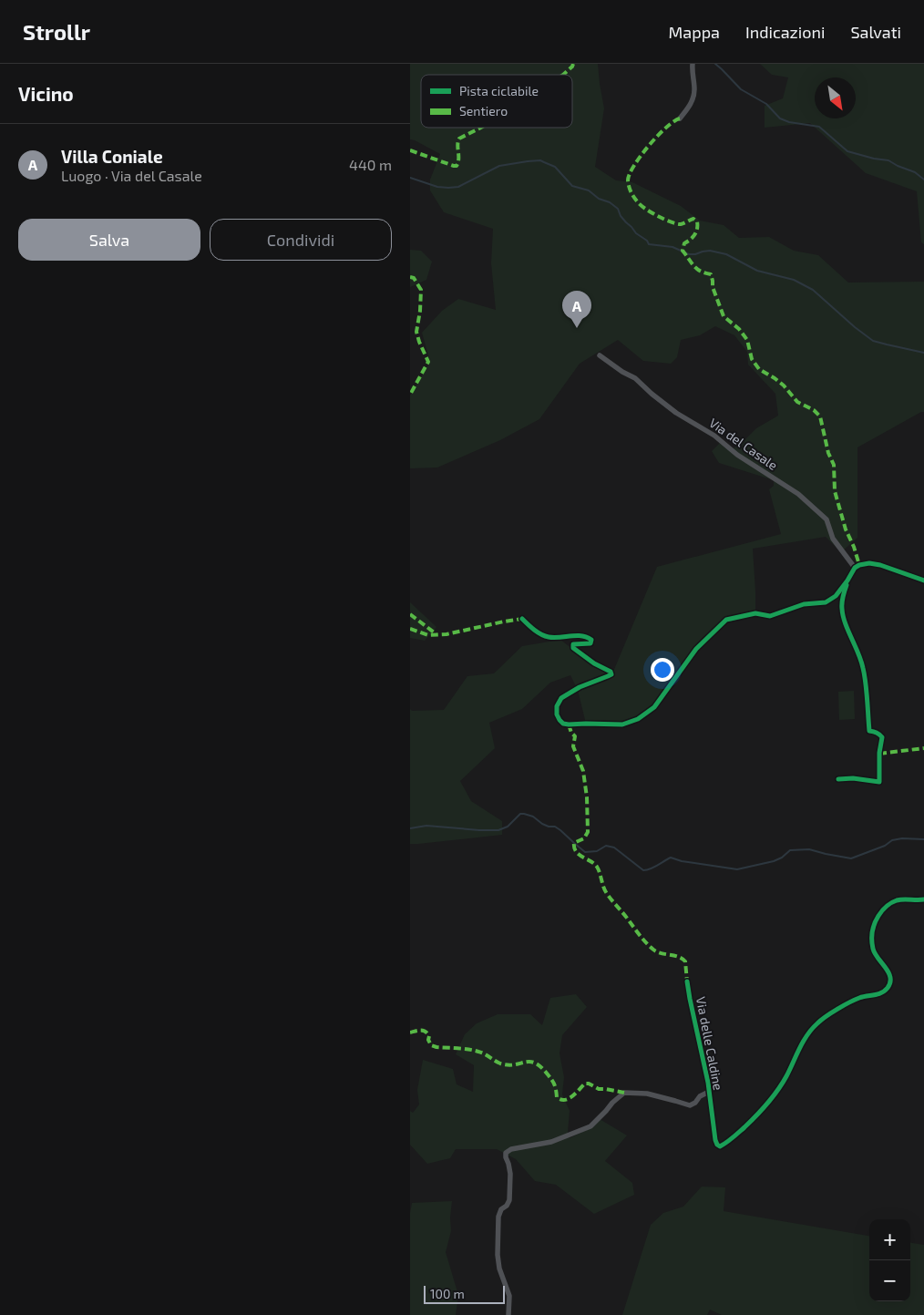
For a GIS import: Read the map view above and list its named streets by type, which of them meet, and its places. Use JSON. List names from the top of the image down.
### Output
{
  "streets": {
    "street": ["Via del Casale", "Via delle Caldine"]
  },
  "legend": ["Pista ciclabile", "Sentiero"],
  "scale_bar": "100 m",
  "north": "bottom right",
  "page": {
    "header": "Strollr",
    "nav": ["Mappa", "Indicazioni", "Salvati"],
    "heading": "Vicino",
    "list": [
      {
        "mark": "A",
        "name": "Villa Coniale",
        "note": "Luogo · Via del Casale",
        "value": "440 m"
      }
    ],
    "buttons": ["Salva", "Condividi"],
    "pins": "A",
    "map_buttons": ["+", "−"],
    "scale": "100 m"
  }
}
